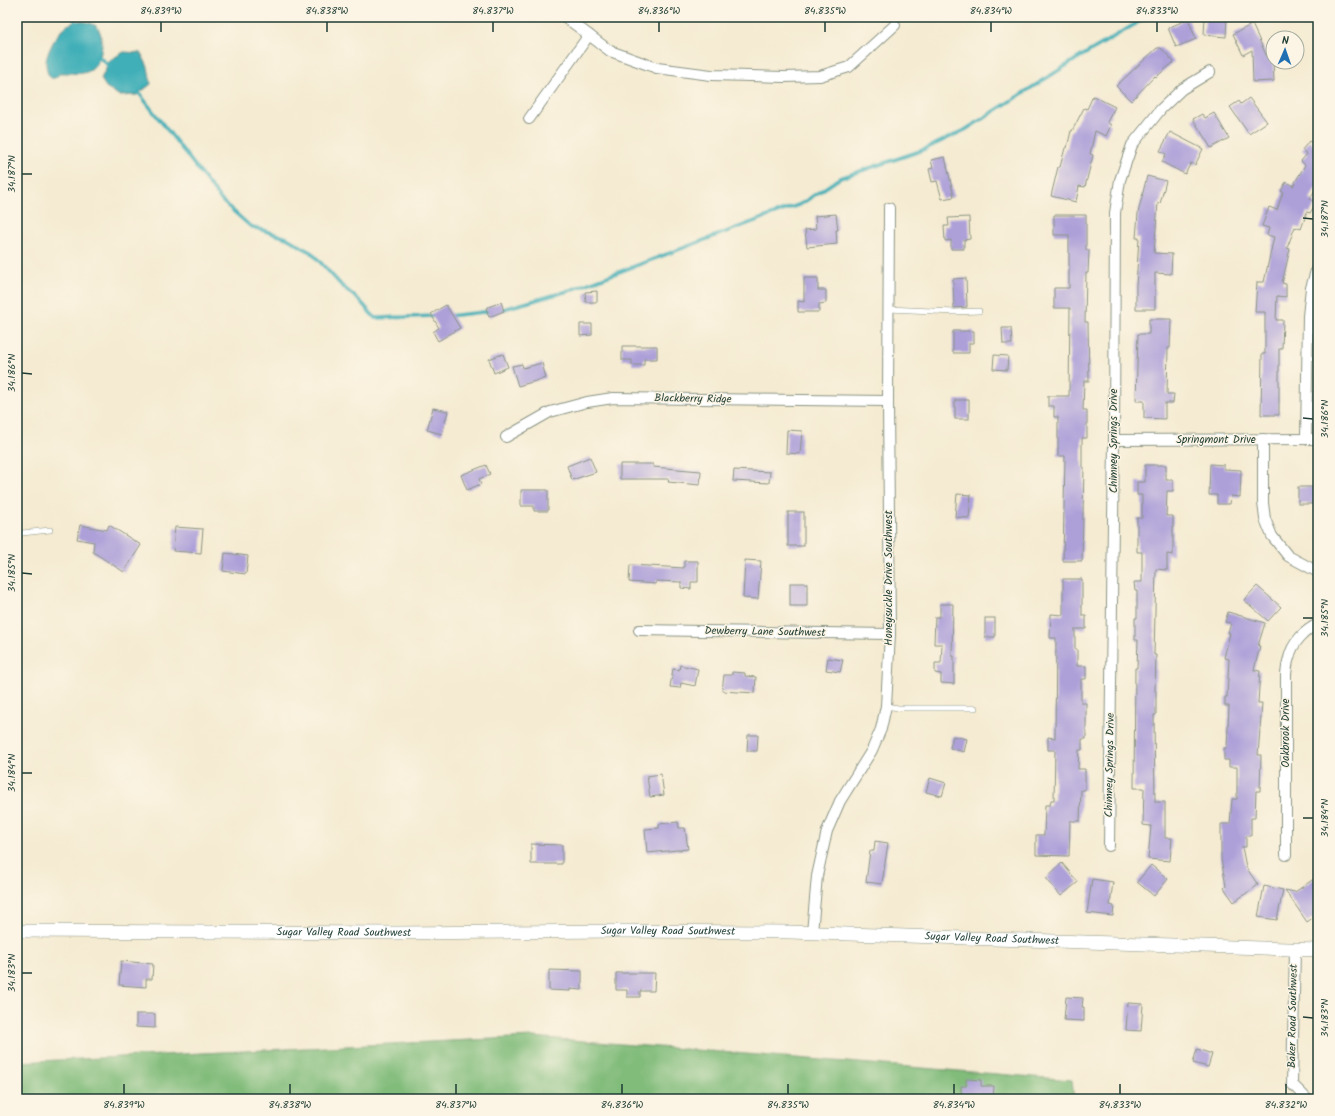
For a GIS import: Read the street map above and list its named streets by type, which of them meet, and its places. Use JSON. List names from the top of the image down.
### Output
{
  "streets": {
    "street": [
      "Blackberry Ridge",
      "Springmont Drive",
      "Chimney Springs Drive",
      "Honeysuckle Drive Southwest",
      "Dewberry Lane Southwest",
      "Oakbrook Drive",
      "Sugar Valley Road Southwest",
      "Baker Road Southwest"
    ]
  },
  "crossings": [
    ["Blackberry Ridge", "Honeysuckle Drive Southwest"],
    ["Springmont Drive", "Chimney Springs Drive"],
    ["Honeysuckle Drive Southwest", "Dewberry Lane Southwest"],
    ["Honeysuckle Drive Southwest", "Sugar Valley Road Southwest"],
    ["Sugar Valley Road Southwest", "Baker Road Southwest"]
  ],
  "north": "top",
  "coordinates": [
    "84.839°W",
    "84.838°W",
    "84.837°W",
    "84.836°W",
    "84.835°W",
    "84.834°W",
    "84.833°W",
    "34.187°N",
    "34.186°N",
    "34.185°N",
    "34.184°N",
    "34.183°N",
    "84.832°W"
  ]
}
